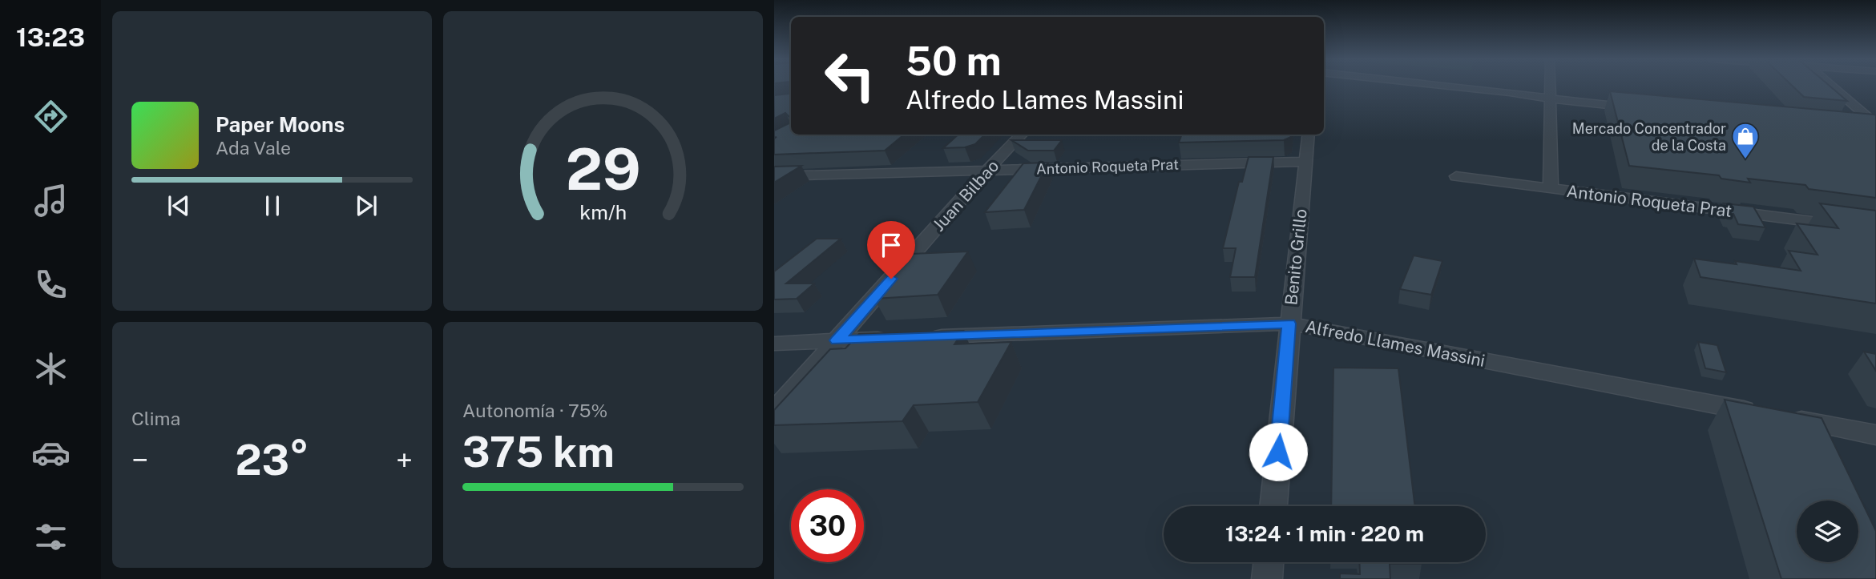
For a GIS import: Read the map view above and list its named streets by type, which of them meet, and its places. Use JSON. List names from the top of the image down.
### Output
{
  "streets": {
    "street": [
      "Antonio Roqueta Prat",
      "Juan Bilbao",
      "Benito Grillo",
      "Alfredo Llames Massini"
    ]
  },
  "crossings": [
    ["Antonio Roqueta Prat", "Juan Bilbao"],
    ["Antonio Roqueta Prat", "Benito Grillo"],
    ["Benito Grillo", "Alfredo Llames Massini"]
  ],
  "places": {
    "shop": ["Mercado Concentrador de la Costa"]
  },
  "page": {
    "tabs": "13:23",
    "turn": ["50 m", "Alfredo Llames Massini"],
    "song": ["Paper Moons", "Ada Vale"],
    "tile": [
      "Clima",
      ["Autonomía · 75%", "375 km"]
    ],
    "heat": ["−", "23°", "+"],
    "limit": "30",
    "trip": "13:24 · 1 min · 220 m",
    "gauge": ["29", "km/h"]
  }
}
